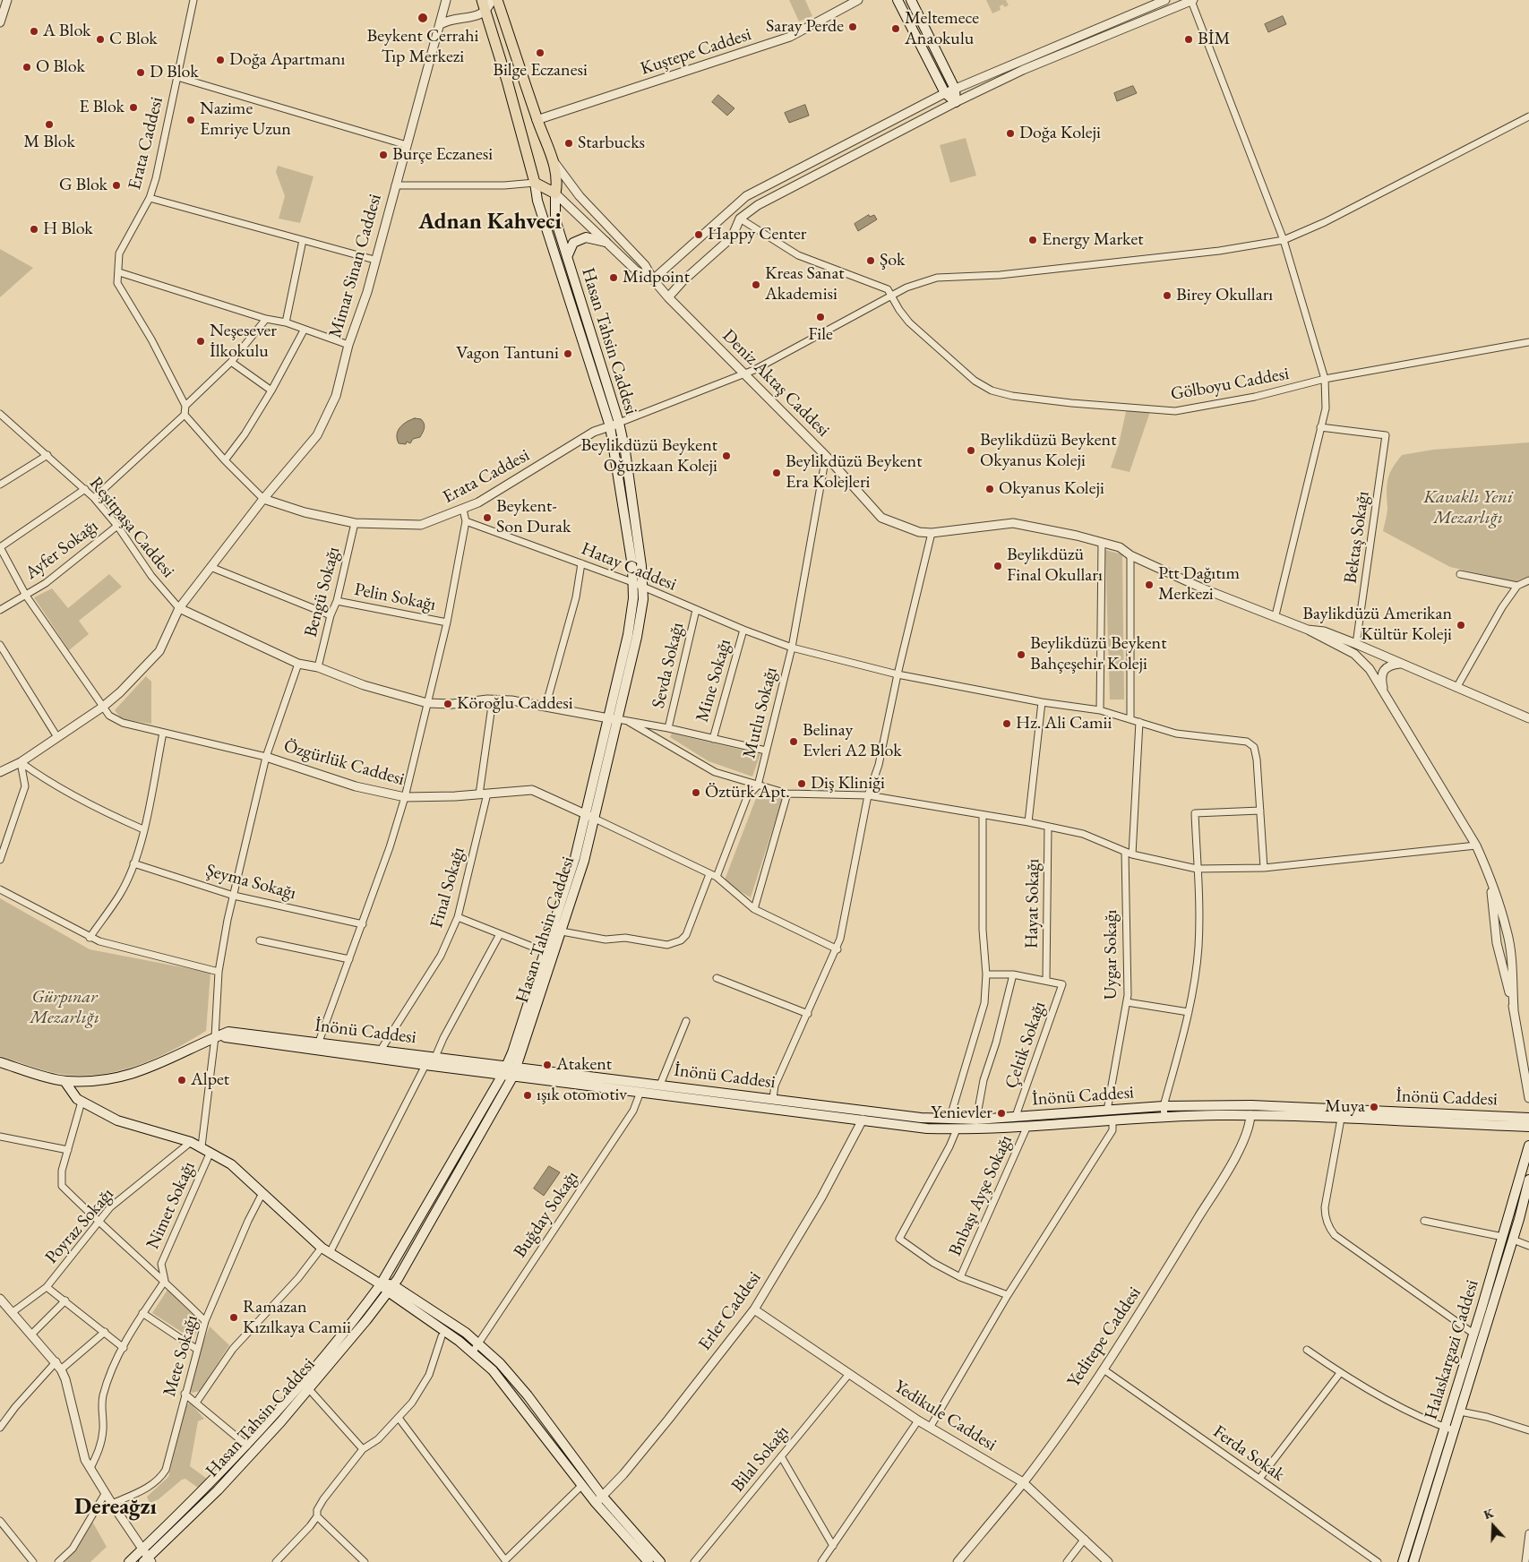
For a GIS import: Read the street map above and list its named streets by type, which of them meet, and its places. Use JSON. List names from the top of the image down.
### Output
{
  "streets": {
    "main road": ["Hasan Tahsin Caddesi", "İnönü Caddesi", "Halaskargazi Caddesi"],
    "street": [
      "Kuştepe Caddesi",
      "Erata Caddesi",
      "Mimar Sinan Caddesi",
      "Deniz Aktaş Caddesi",
      "Gölboyu Caddesi",
      "Reşitpaşa Caddesi",
      "Bektaş Sokağı",
      "Ayfer Sokağı",
      "Hatay Caddesi",
      "Bengü Sokağı",
      "Pelin Sokağı",
      "Sevda Sokağı",
      "Mine Sokağı",
      "Mutlu Sokağı",
      "Özgürlük Caddesi",
      "Şeyma Sokağı",
      "Final Sokağı",
      "Hayat Sokağı",
      "Uygar Sokağı",
      "Çeltik Sokağı",
      "Bnbaşı Ayşe Sokağı",
      "Nimet Sokağı",
      "Buğday Sokağı",
      "Poyraz Sokağı",
      "Erler Caddesi",
      "Yeditepe Caddesi",
      "Mete Sokağı",
      "Yedikule Caddesi",
      "Ferda Sokak",
      "Bilal Sokağı"
    ]
  },
  "crossings": [
    ["Erata Caddesi", "Mimar Sinan Caddesi"],
    ["Erata Caddesi", "Hasan Tahsin Caddesi"],
    ["Erata Caddesi", "Bengü Sokağı"],
    ["Mimar Sinan Caddesi", "Reşitpaşa Caddesi"],
    ["Hasan Tahsin Caddesi", "Hatay Caddesi"],
    ["Hasan Tahsin Caddesi", "Özgürlük Caddesi"],
    ["Hasan Tahsin Caddesi", "İnönü Caddesi"],
    ["Deniz Aktaş Caddesi", "Bektaş Sokağı"],
    ["Deniz Aktaş Caddesi", "Mutlu Sokağı"],
    ["Reşitpaşa Caddesi", "Ayfer Sokağı"],
    ["Hatay Caddesi", "Sevda Sokağı"],
    ["Hatay Caddesi", "Mine Sokağı"],
    ["Hatay Caddesi", "Mutlu Sokağı"],
    ["Bengü Sokağı", "Pelin Sokağı"],
    ["Özgürlük Caddesi", "Final Sokağı"],
    ["Final Sokağı", "İnönü Caddesi"],
    ["Hayat Sokağı", "Çeltik Sokağı"],
    ["Uygar Sokağı", "İnönü Caddesi"],
    ["İnönü Caddesi", "Çeltik Sokağı"],
    ["İnönü Caddesi", "Buğday Sokağı"],
    ["İnönü Caddesi", "Erler Caddesi"],
    ["Erler Caddesi", "Yedikule Caddesi"],
    ["Yeditepe Caddesi", "Yedikule Caddesi"],
    ["Yeditepe Caddesi", "Ferda Sokak"],
    ["Yedikule Caddesi", "Bilal Sokağı"]
  ],
  "districts": ["Adnan Kahveci", "Dereağzı"],
  "parks": ["Kavaklı Yeni Mezarlığı", "Gürpınar Mezarlığı"],
  "places": [
    "Beykent Cerrahi Tıp Merkezi",
    "Saray Perde",
    "Meltemece Anaokulu",
    "A Blok",
    "C Blok",
    "BİM",
    "Bilge Eczanesi",
    "Doğa Apartmanı",
    "O Blok",
    "D Blok",
    "E Blok",
    "Nazime Emriye Uzun",
    "M Blok",
    "Doğa Koleji",
    "Starbucks",
    "Burçe Eczanesi",
    "G Blok",
    "H Blok",
    "Happy Center",
    "Energy Market",
    "Şok",
    "Midpoint",
    "Kreas Sanat Akademisi",
    "Birey Okulları",
    "File",
    "Neşesever İlkokulu",
    "Vagon Tantuni",
    "Beylikdüzü Beykent Okyanus Koleji",
    "Beylikdüzü Beykent Oğuzkaan Koleji",
    "Beylikdüzü Beykent Era Kolejleri",
    "Okyanus Koleji",
    "Beykent- Son Durak",
    "Beylikdüzü Final Okulları",
    "Ptt Dağıtım Merkezi",
    "Baylikdüzü Amerikan Kültür Koleji",
    "Beylikdüzü Beykent Bahçeşehir Koleji",
    "Köroğlu Caddesi",
    "Hz. Ali Camii",
    "Belinay Evleri A2 Blok",
    "Diş Kliniği",
    "Öztürk Apt.",
    "Atakent",
    "Alpet",
    "ışık otomotiv",
    "Muya",
    "Yenievler",
    "Ramazan Kızılkaya Camii"
  ],
  "north": "top"
}
